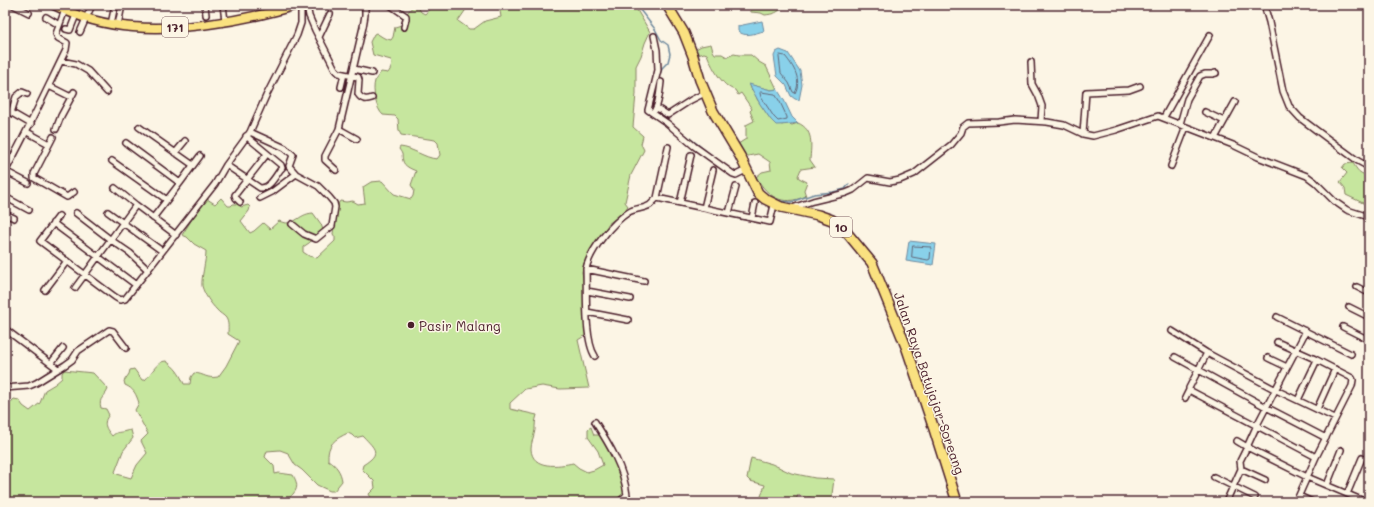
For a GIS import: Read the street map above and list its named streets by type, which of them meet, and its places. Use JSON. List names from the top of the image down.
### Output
{
  "streets": {
    "highway": ["10", "Jalan Raya Batujajar-Soreang"],
    "main road": ["171"]
  },
  "places": ["Pasir Malang"]
}
